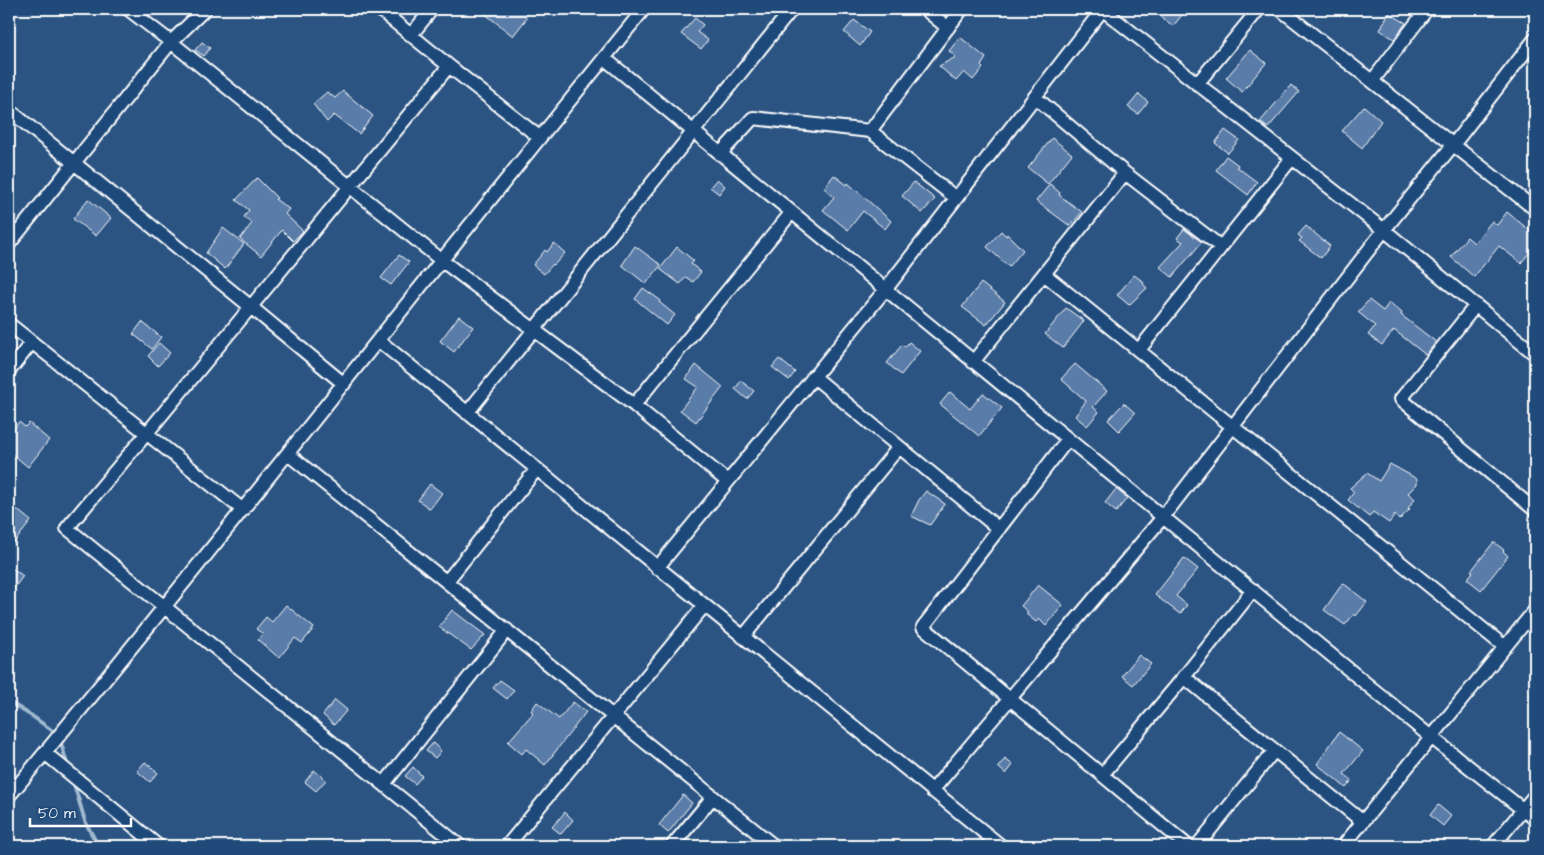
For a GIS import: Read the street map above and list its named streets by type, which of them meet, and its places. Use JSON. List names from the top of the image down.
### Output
{
  "scale_bar": "50 m"
}
